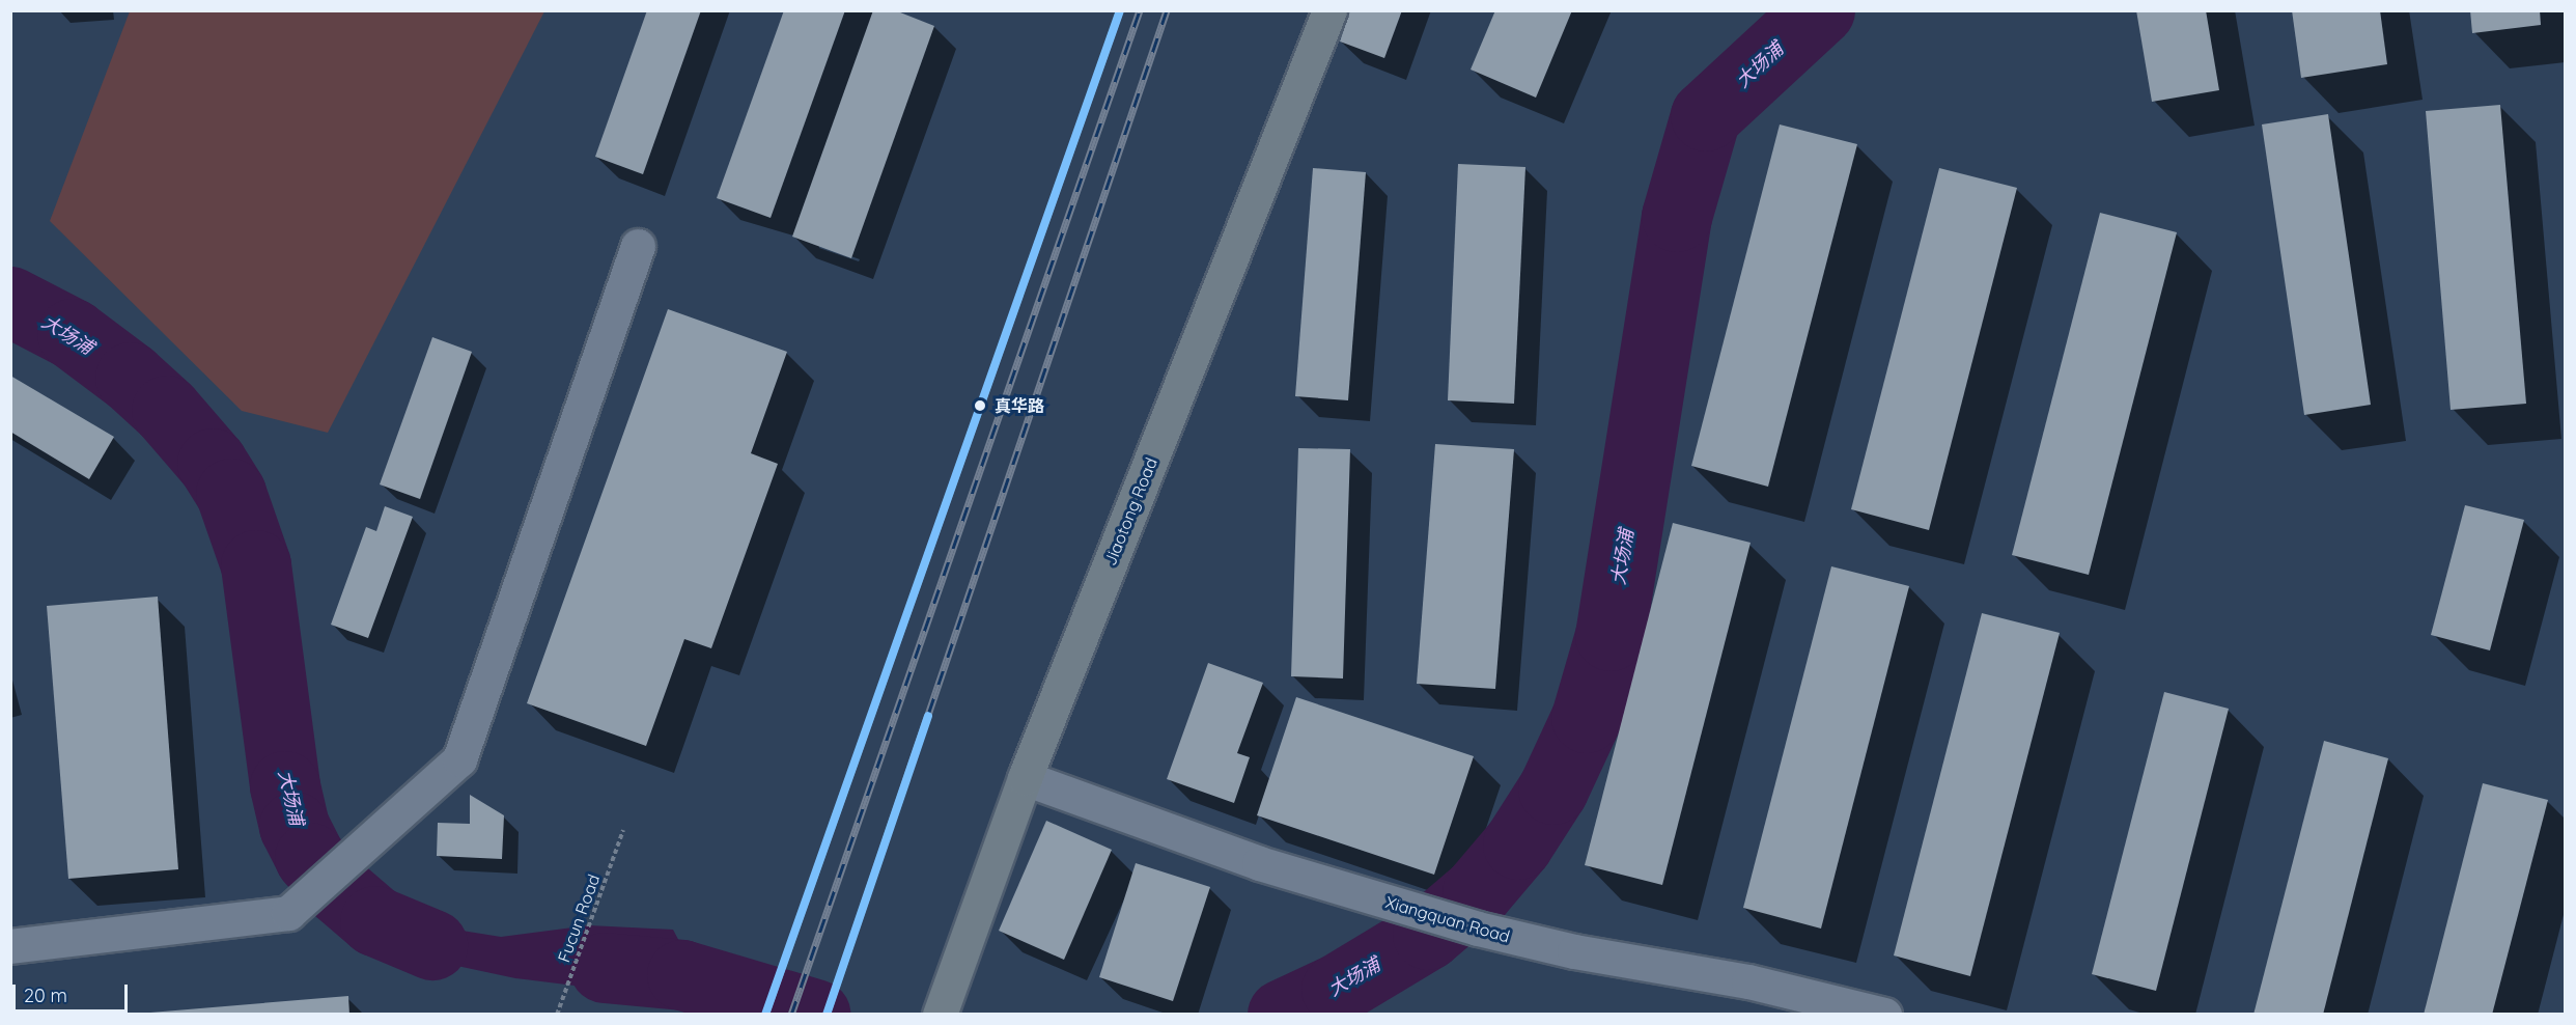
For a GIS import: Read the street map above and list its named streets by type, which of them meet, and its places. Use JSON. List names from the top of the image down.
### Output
{
  "streets": {
    "main road": ["Jiaotong Road"],
    "street": ["Xiangquan Road"],
    "path": ["Fucun Road"]
  },
  "crossings": [
    ["Jiaotong Road", "Xiangquan Road"]
  ],
  "water": ["大场浦"],
  "places": ["真华路"],
  "scale_bar": "20 m"
}
